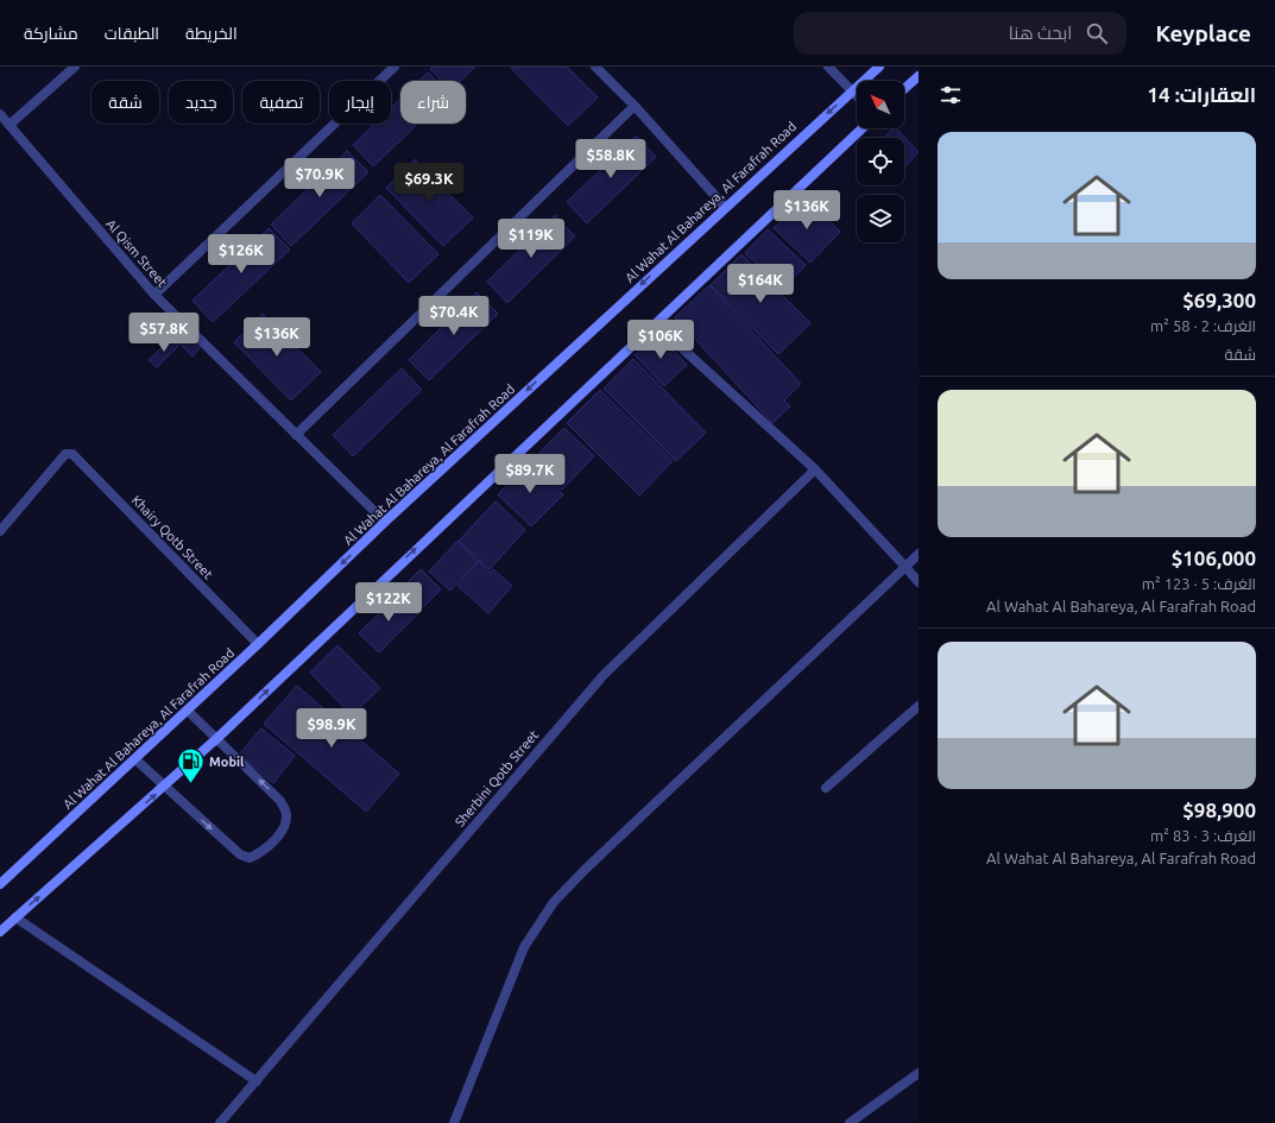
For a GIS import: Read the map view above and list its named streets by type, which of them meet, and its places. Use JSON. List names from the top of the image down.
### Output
{
  "streets": {
    "main road": ["Al Wahat Al Bahareya, Al Farafrah Road"],
    "street": ["Al Qism Street", "Khairy Qotb Street", "Sherbini Qotb Street"]
  },
  "crossings": [
    ["Al Wahat Al Bahareya, Al Farafrah Road", "Al Qism Street"],
    ["Al Wahat Al Bahareya, Al Farafrah Road", "Khairy Qotb Street"]
  ],
  "places": {
    "fuel station": ["Mobil"]
  },
  "north": "top left",
  "page": {
    "header": "Keyplace",
    "search": "ابحث هنا",
    "nav": ["الخريطة", "الطبقات", "مشاركة"],
    "heading": "العقارات: 14",
    "chip": [
      "شراء",
      "إيجار",
      "تصفية",
      "جديد",
      "شقة"
    ],
    "list": [
      {
        "name": "$69,300",
        "note": "الغرف: 2 · 58 m² · شقة"
      },
      {
        "name": "$106,000",
        "note": "الغرف: 5 · 123 m² · Al Wahat Al Bahareya, Al Farafrah Road"
      },
      {
        "name": "$98,900",
        "note": "الغرف: 3 · 83 m² · Al Wahat Al Bahareya, Al Farafrah Road"
      }
    ],
    "price": [
      "$58.8K",
      "$70.9K",
      "$69.3K",
      "$136K",
      "$119K",
      "$126K",
      "$164K",
      "$70.4K",
      "$57.8K",
      "$136K",
      "$106K",
      "$89.7K",
      "$122K",
      "$98.9K"
    ]
  }
}
